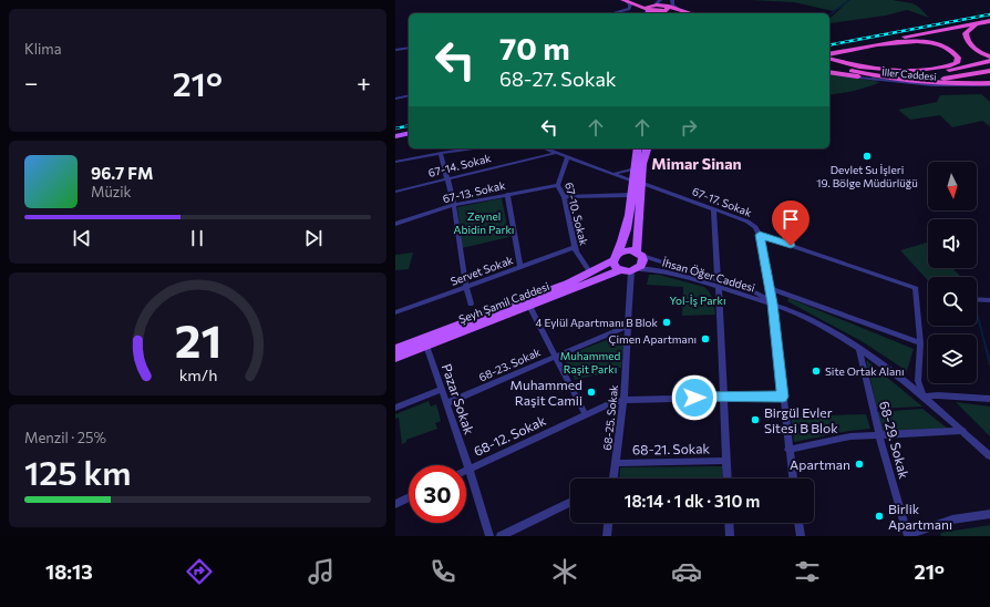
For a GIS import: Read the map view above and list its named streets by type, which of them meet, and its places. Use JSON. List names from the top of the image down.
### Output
{
  "streets": {
    "main road": ["Şeyh Şamil Caddesi"],
    "street": [
      "İller Caddesi",
      "67-14. Sokak",
      "67-13. Sokak",
      "67-17. Sokak",
      "67-10. Sokak",
      "Servet Sokak",
      "İhsan Öğer Caddesi",
      "68-23. Sokak",
      "Pazar Sokak",
      "68-25. Sokak",
      "68-12. Sokak",
      "68-29. Sokak",
      "68-21. Sokak"
    ]
  },
  "crossings": [
    ["67-14. Sokak", "67-17. Sokak"],
    ["67-13. Sokak", "67-10. Sokak"],
    ["67-17. Sokak", "67-10. Sokak"],
    ["67-10. Sokak", "Servet Sokak"],
    ["67-10. Sokak", "Şeyh Şamil Caddesi"],
    ["İhsan Öğer Caddesi", "Şeyh Şamil Caddesi"],
    ["İhsan Öğer Caddesi", "68-25. Sokak"],
    ["İhsan Öğer Caddesi", "68-29. Sokak"],
    ["Şeyh Şamil Caddesi", "Pazar Sokak"],
    ["Şeyh Şamil Caddesi", "68-25. Sokak"],
    ["68-23. Sokak", "Pazar Sokak"],
    ["68-23. Sokak", "68-25. Sokak"],
    ["Pazar Sokak", "68-12. Sokak"],
    ["68-25. Sokak", "68-12. Sokak"],
    ["68-25. Sokak", "68-21. Sokak"]
  ],
  "districts": ["Mimar Sinan"],
  "parks": ["Zeynel Abidin Parkı", "Yol-İş Parkı", "Muhammed Raşit Parkı"],
  "places": [
    "Devlet Su İşleri 19. Bölge Müdürlüğü",
    "4 Eylül Apartmanı B Blok",
    "Çimen Apartmanı",
    "Site Ortak Alanı",
    "Muhammed Raşit Camii",
    "Birgül Evler Sitesi B Blok",
    "Apartman",
    "Birlik Apartmanı"
  ],
  "north": "bottom",
  "page": {
    "tile": [
      "Klima",
      ["Menzil · 25%", "125 km"]
    ],
    "turn": ["70 m", "68-27. Sokak"],
    "heat": ["−", "21°", "+"],
    "song": ["96.7 FM", "Müzik"],
    "limit": "30",
    "trip": "18:14 · 1 dk · 310 m",
    "tabs": ["18:13", "21°"],
    "gauge": ["21", "km/h"]
  }
}
